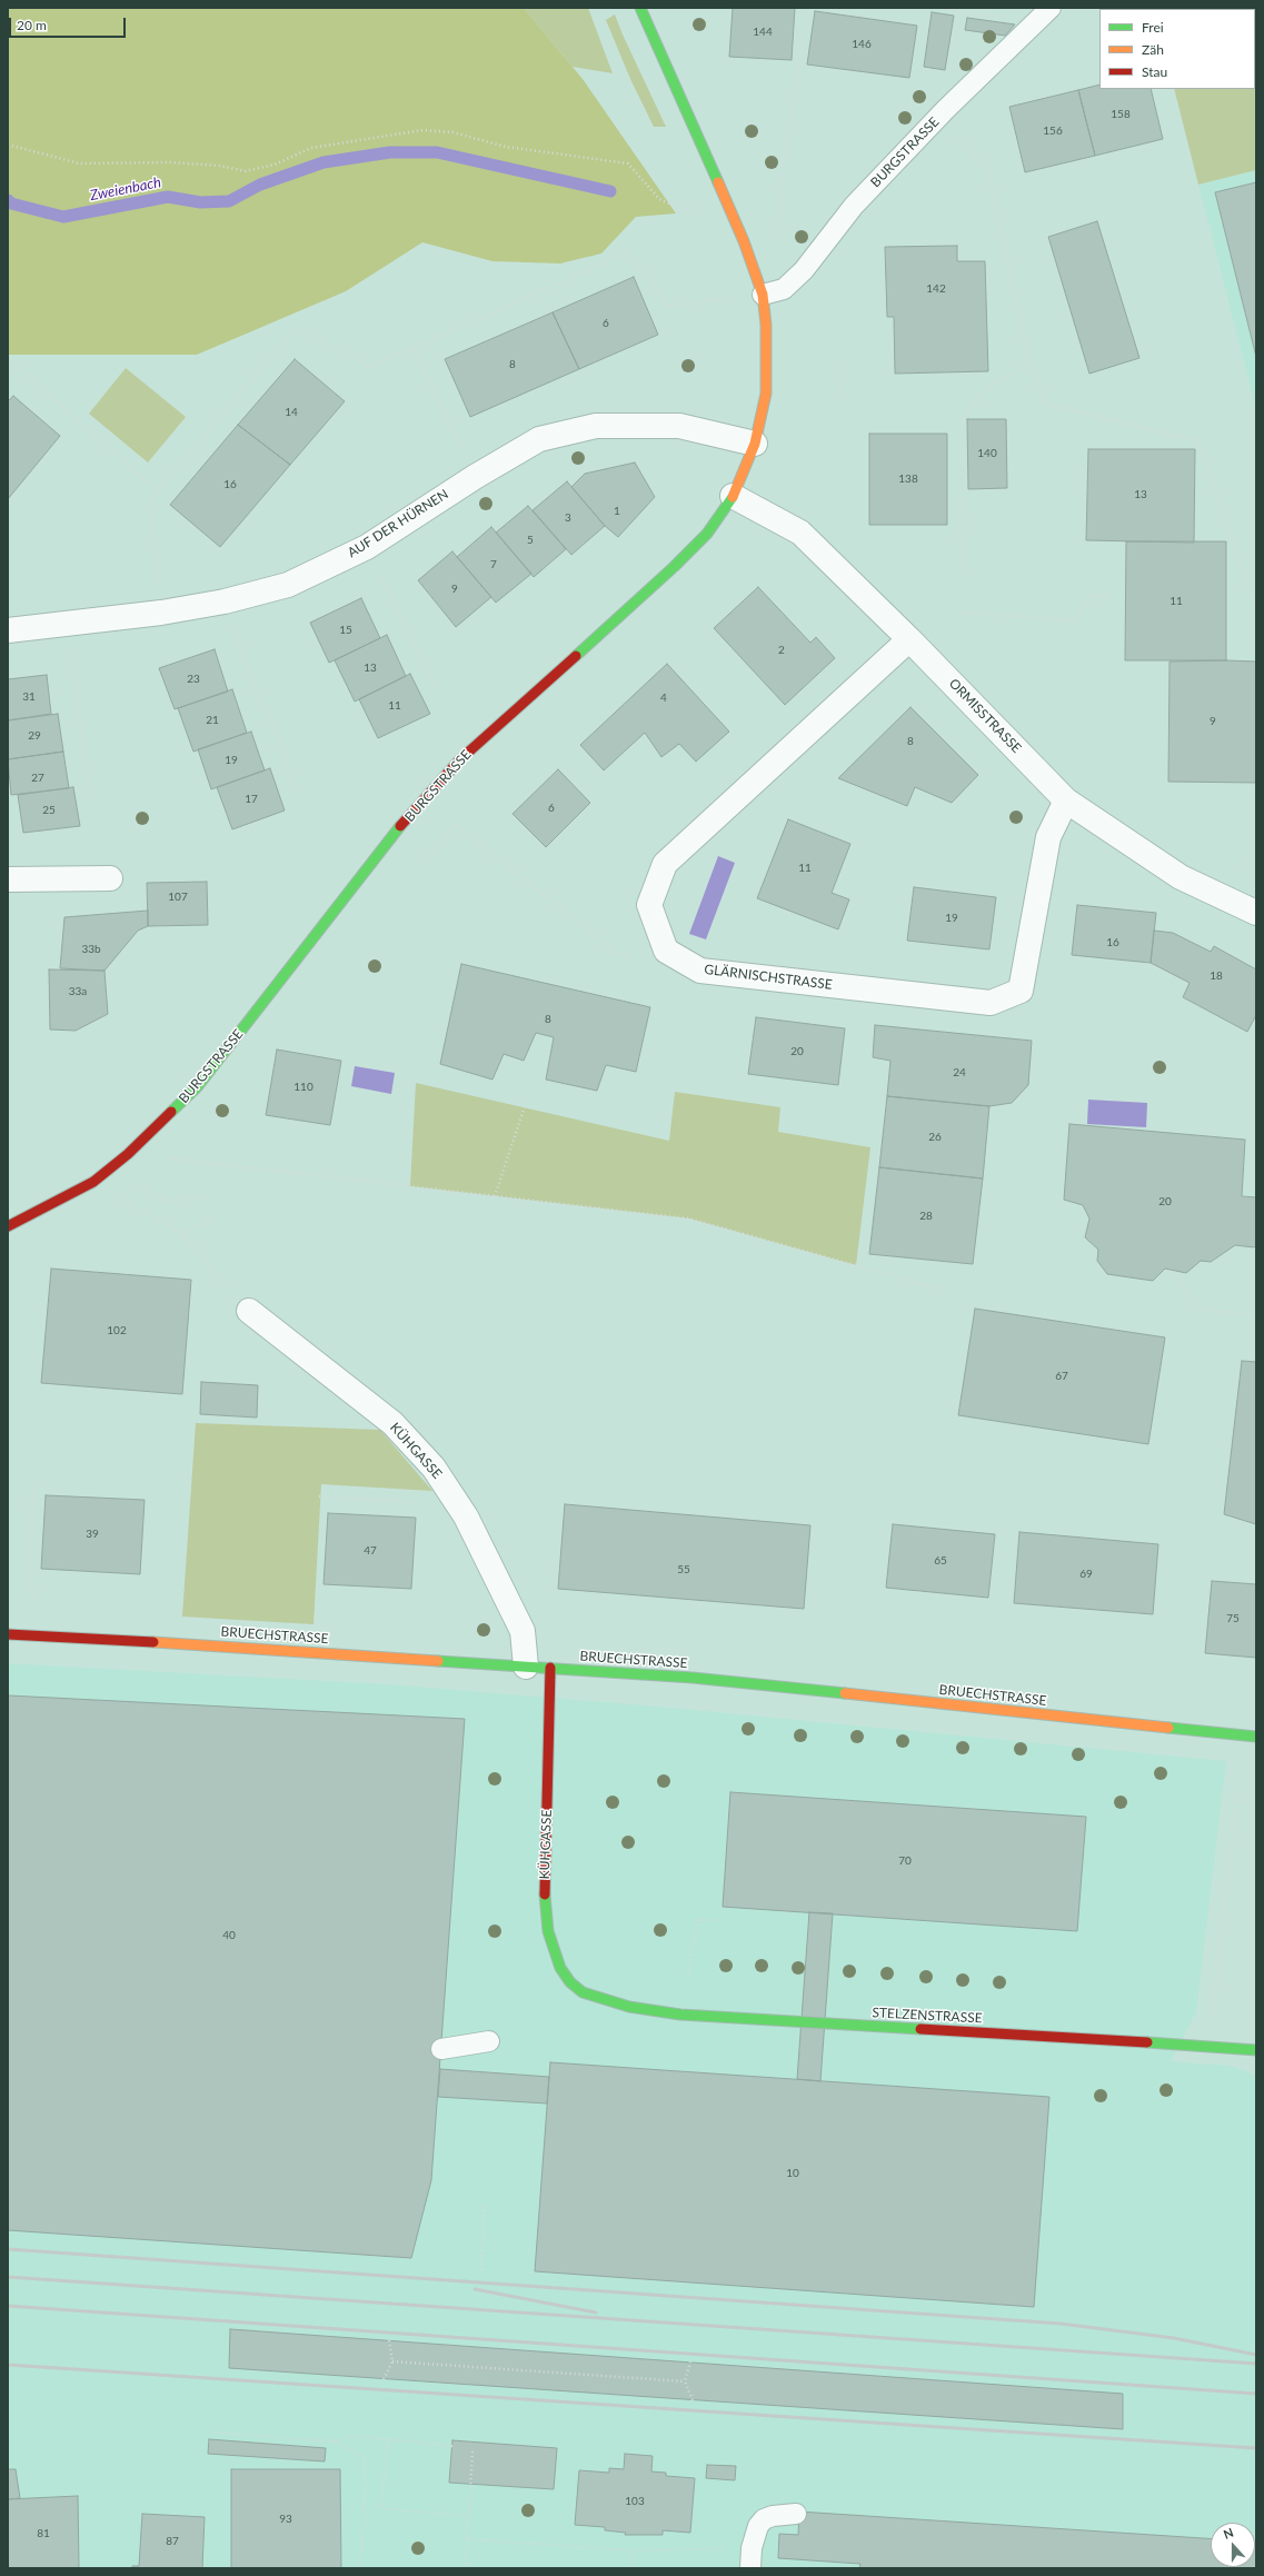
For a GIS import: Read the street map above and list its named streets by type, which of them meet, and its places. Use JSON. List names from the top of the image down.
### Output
{
  "streets": {
    "street": [
      "BURGSTRASSE",
      "AUF DER HÜRNEN",
      "ORMISSTRASSE",
      "GLÄRNISCHSTRASSE",
      "KÜHGASSE",
      "BRUECHSTRASSE",
      "STELZENSTRASSE"
    ]
  },
  "crossings": [
    ["BURGSTRASSE", "AUF DER HÜRNEN"],
    ["BURGSTRASSE", "ORMISSTRASSE"],
    ["ORMISSTRASSE", "GLÄRNISCHSTRASSE"],
    ["KÜHGASSE", "BRUECHSTRASSE"],
    ["KÜHGASSE", "STELZENSTRASSE"]
  ],
  "water": ["Zweienbach"],
  "house_numbers": [
    "144",
    "146",
    "158",
    "156",
    "142",
    "6",
    "8",
    "14",
    "140",
    "138",
    "16",
    "13",
    "1",
    "3",
    "5",
    "7",
    "9",
    "11",
    "15",
    "2",
    "13",
    "23",
    "31",
    "4",
    "11",
    "21",
    "9",
    "29",
    "8",
    "19",
    "27",
    "17",
    "6",
    "25",
    "11",
    "107",
    "19",
    "16",
    "33b",
    "18",
    "33a",
    "8",
    "20",
    "24",
    "110",
    "26",
    "20",
    "28",
    "102",
    "67",
    "39",
    "47",
    "65",
    "55",
    "69",
    "75",
    "70",
    "40",
    "10",
    "103",
    "93",
    "81",
    "87"
  ],
  "legend": ["Frei", "Zäh", "Stau"],
  "scale_bar": "20 m",
  "north": "top"
}
